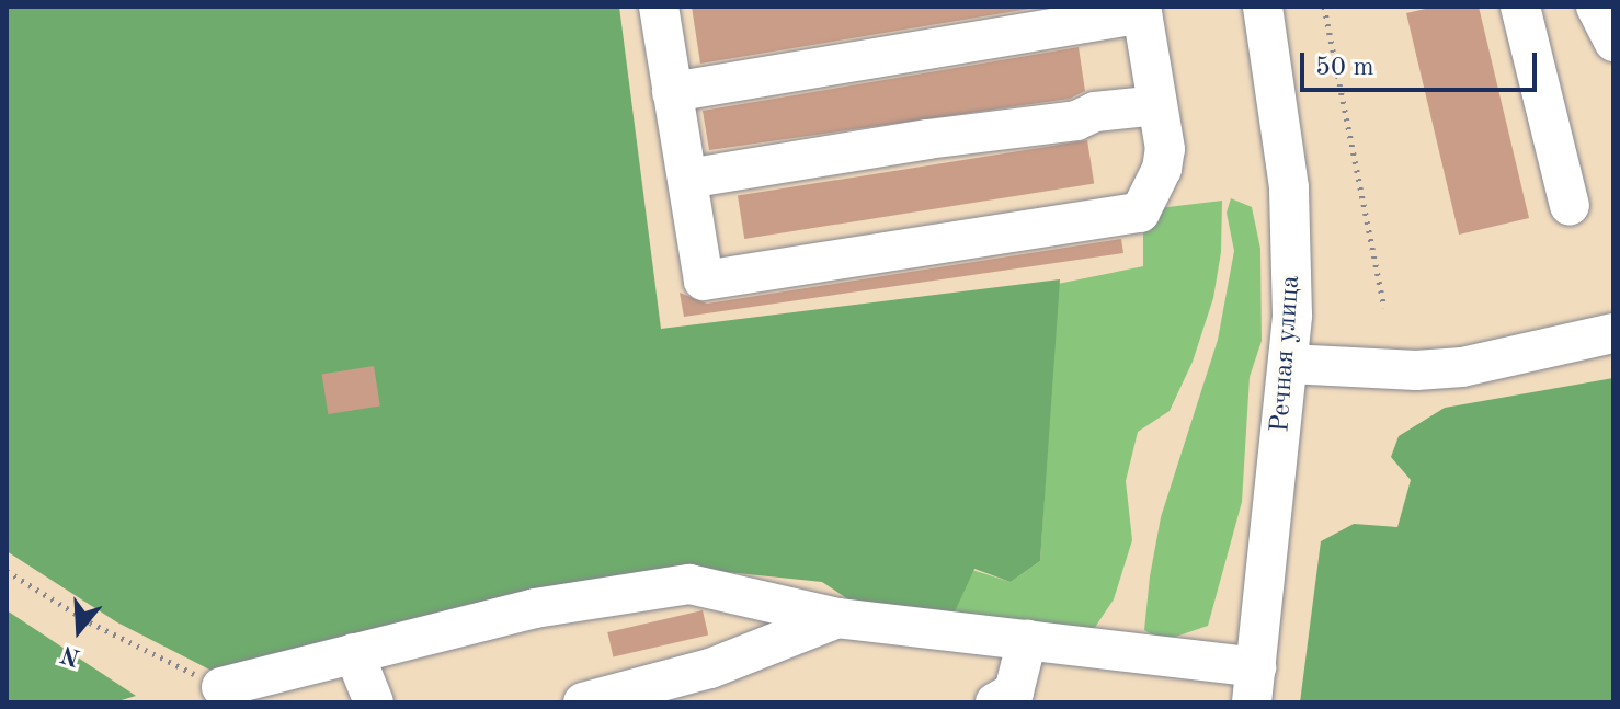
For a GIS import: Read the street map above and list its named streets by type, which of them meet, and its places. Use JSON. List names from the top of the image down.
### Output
{
  "streets": {
    "street": ["Речная улица"]
  },
  "scale_bar": "50 m",
  "north": "bottom"
}
